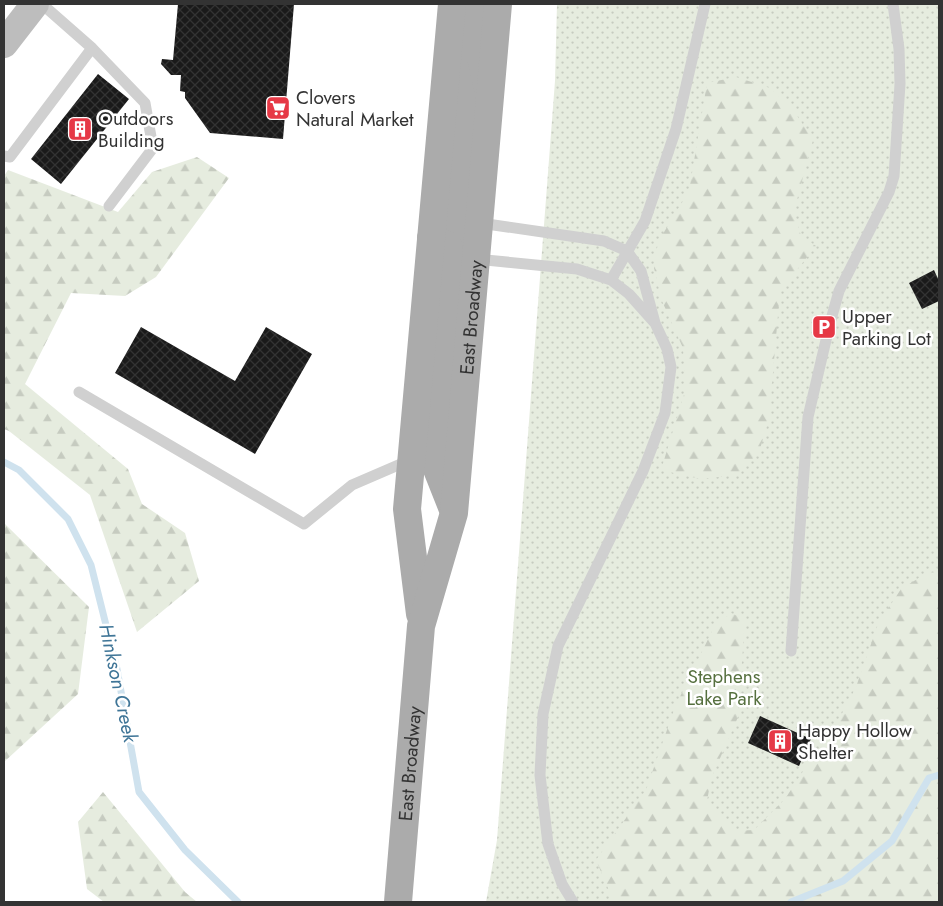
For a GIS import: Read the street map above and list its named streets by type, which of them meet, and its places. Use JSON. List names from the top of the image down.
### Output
{
  "streets": {
    "main road": ["East Broadway"]
  },
  "water": ["Hinkson Creek"],
  "parks": ["Stephens Lake Park"],
  "places": {
    "supermarket": ["Clovers Natural Market"],
    "building": ["Outdoors Building", "Happy Hollow Shelter"],
    "parking": ["Upper Parking Lot"]
  }
}
